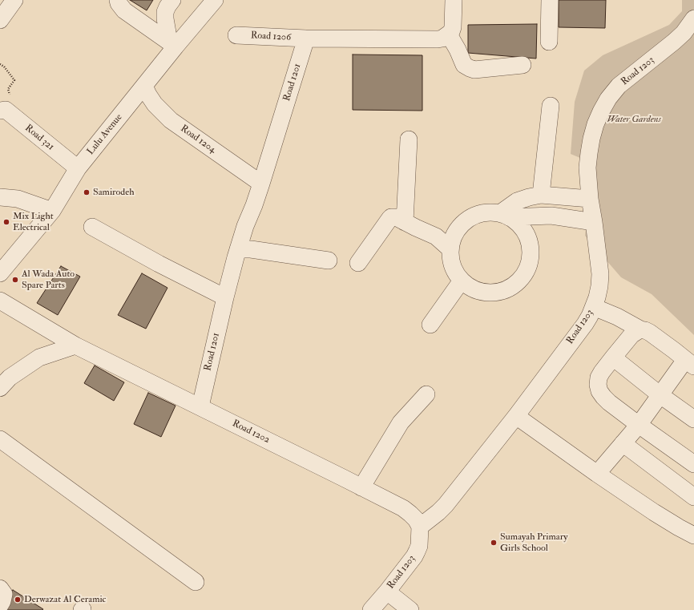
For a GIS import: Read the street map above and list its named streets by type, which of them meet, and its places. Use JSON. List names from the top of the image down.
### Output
{
  "streets": {
    "street": [
      "Road 1206",
      "Road 1203",
      "Road 1201",
      "Lulu Avenue",
      "Road 321",
      "Road 1204",
      "Road 1202"
    ]
  },
  "crossings": [
    ["Road 1206", "Road 1201"],
    ["Road 1203", "Road 1202"],
    ["Road 1201", "Road 1204"],
    ["Road 1201", "Road 1202"],
    ["Lulu Avenue", "Road 321"],
    ["Lulu Avenue", "Road 1204"]
  ],
  "parks": ["Water Gardens"],
  "places": [
    "Samirodeh",
    "Mix Light Electrical",
    "Al Wada Auto Spare Parts",
    "Sumayah Primary Girls School",
    "Derwazat Al Ceramic"
  ]
}
